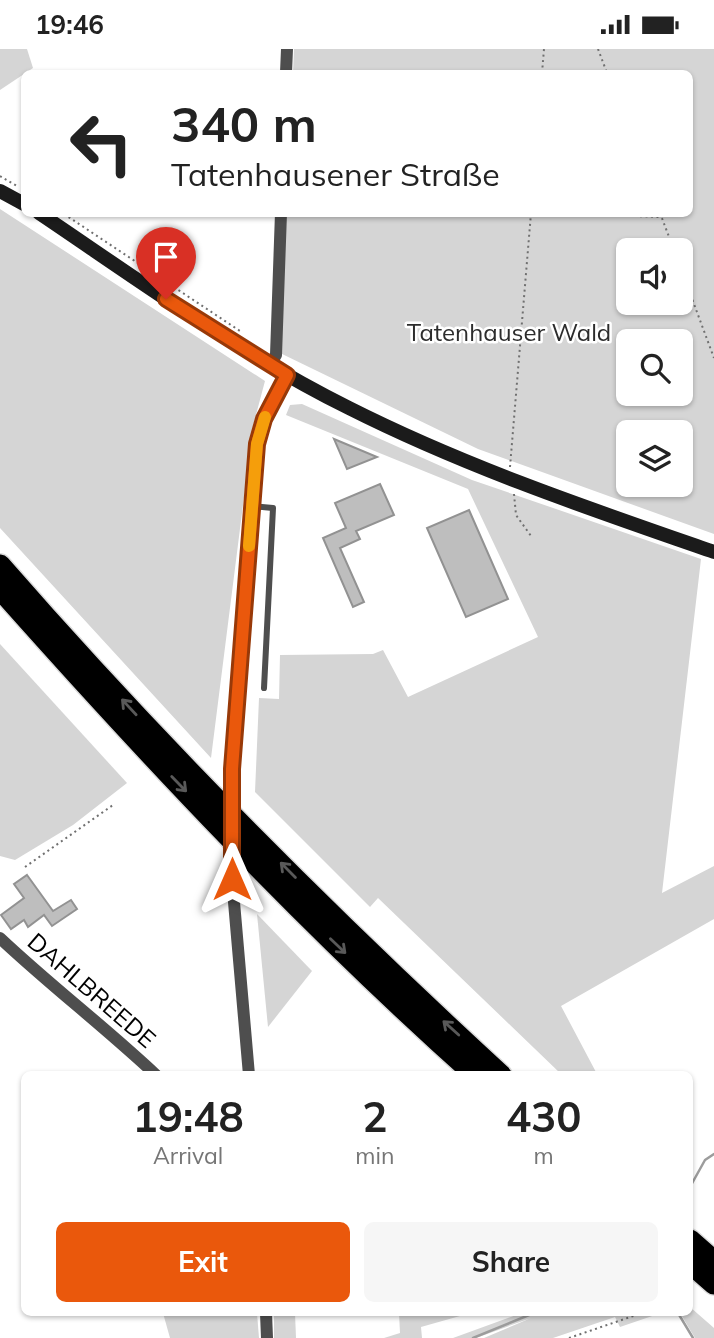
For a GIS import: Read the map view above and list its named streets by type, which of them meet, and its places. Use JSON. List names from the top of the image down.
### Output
{
  "streets": {
    "street": ["DAHLBREEDE"]
  },
  "parks": ["Tatenhauser Wald"],
  "page": {
    "status": "19:46",
    "turn": ["340 m", "Tatenhausener Straße"],
    "eta": [
      "19:48",
      "Arrival",
      "2",
      "min",
      "430",
      "m"
    ],
    "buttons": ["Exit", "Share"]
  }
}
